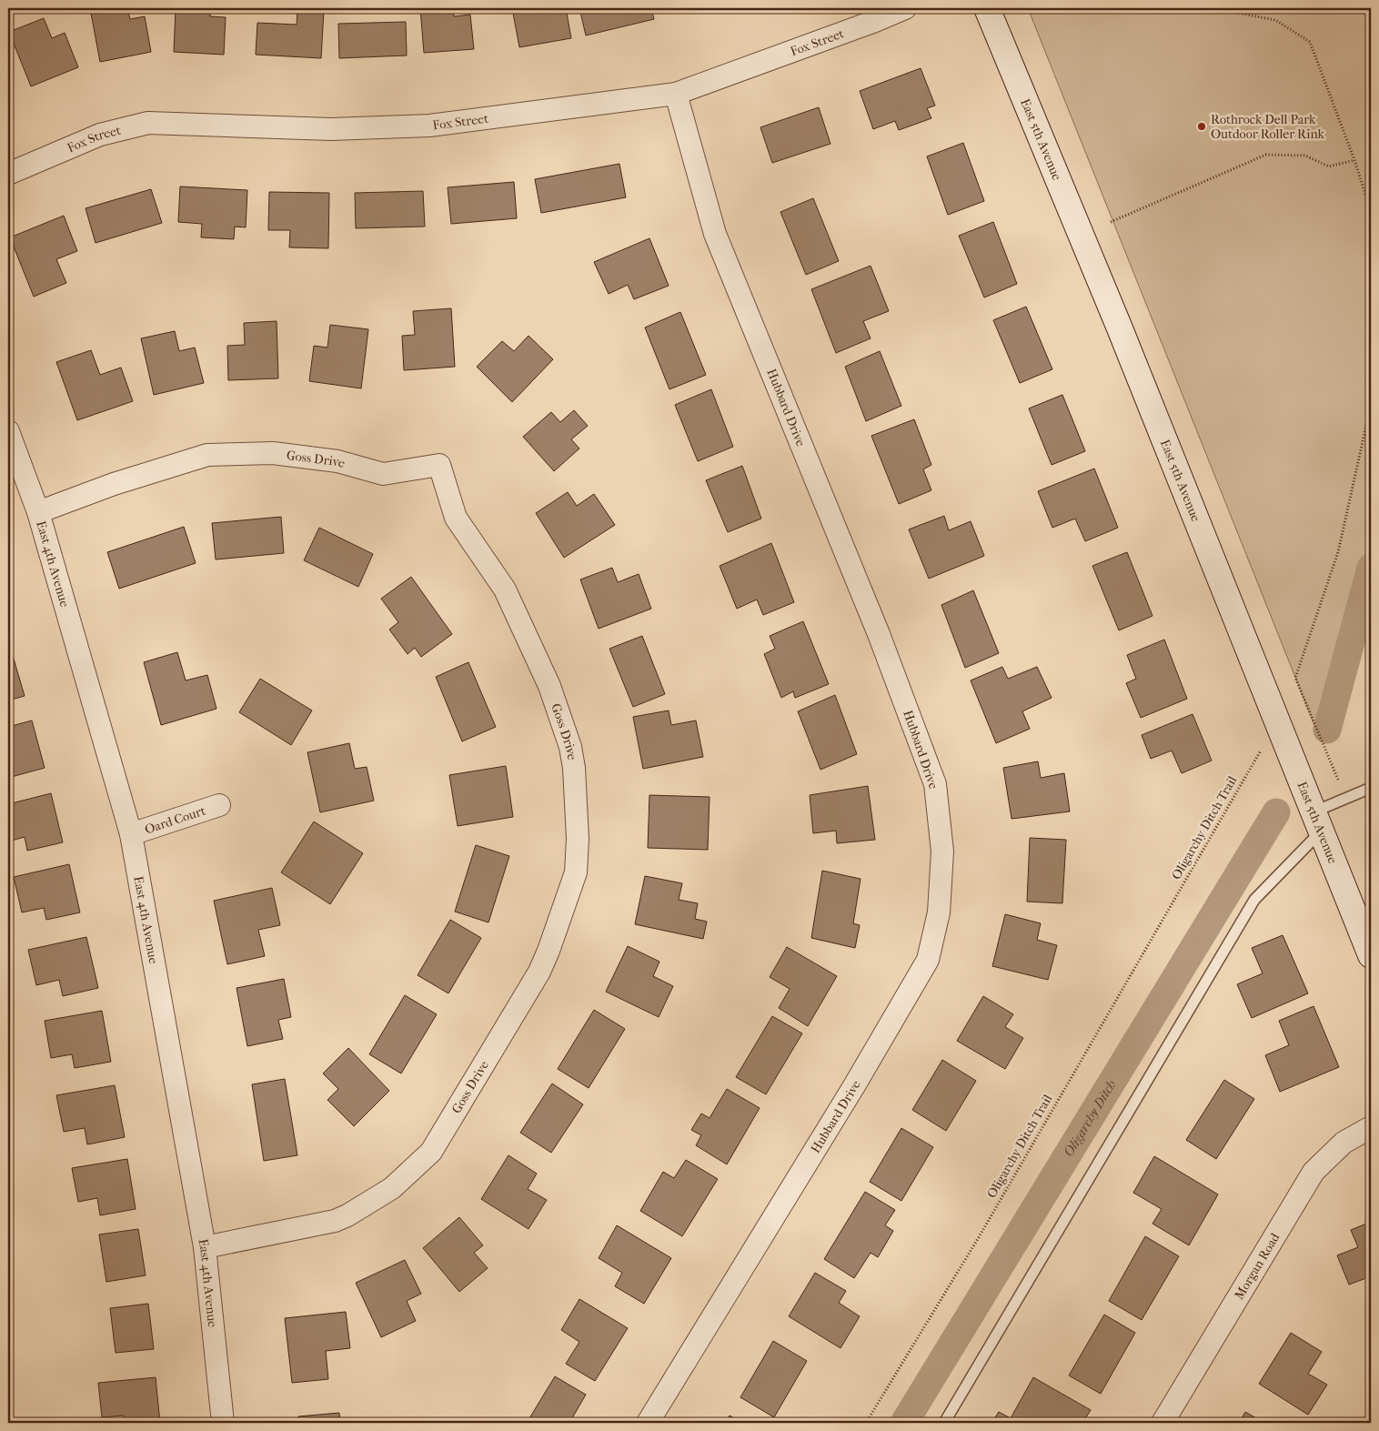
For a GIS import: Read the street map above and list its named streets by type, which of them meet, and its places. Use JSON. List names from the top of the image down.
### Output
{
  "streets": {
    "street": [
      "Fox Street",
      "East 5th Avenue",
      "Hubbard Drive",
      "Goss Drive",
      "East 4th Avenue",
      "Oard Court",
      "Morgan Road"
    ],
    "path": ["Oligarchy Ditch Trail"]
  },
  "crossings": [
    ["Fox Street", "Hubbard Drive"],
    ["Goss Drive", "East 4th Avenue"],
    ["East 4th Avenue", "Oard Court"]
  ],
  "water": ["Oligarchy Ditch"],
  "places": ["Rothrock Dell Park Outdoor Roller Rink"]
}
